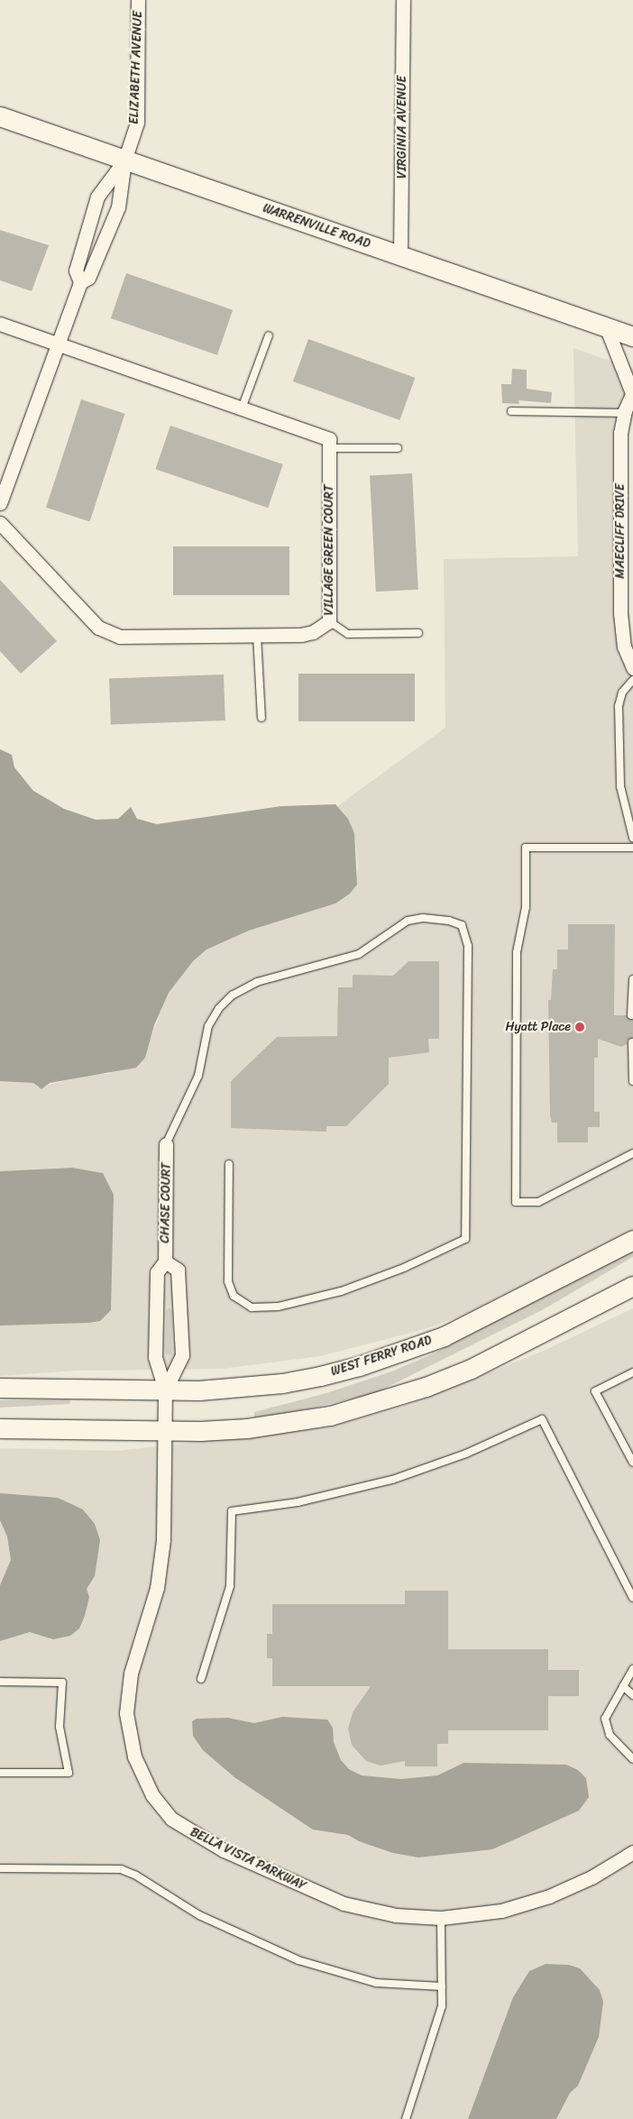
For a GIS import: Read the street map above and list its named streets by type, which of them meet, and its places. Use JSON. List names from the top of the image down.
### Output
{
  "streets": {
    "main road": ["WARRENVILLE ROAD", "WEST FERRY ROAD"],
    "street": [
      "ELIZABETH AVENUE",
      "VIRGINIA AVENUE",
      "MAECLIFF DRIVE",
      "VILLAGE GREEN COURT",
      "CHASE COURT",
      "BELLA VISTA PARKWAY"
    ]
  },
  "crossings": [
    ["ELIZABETH AVENUE", "WARRENVILLE ROAD"],
    ["VIRGINIA AVENUE", "WARRENVILLE ROAD"],
    ["WARRENVILLE ROAD", "MAECLIFF DRIVE"],
    ["CHASE COURT", "WEST FERRY ROAD"],
    ["CHASE COURT", "BELLA VISTA PARKWAY"]
  ],
  "places": ["Hyatt Place"]
}
